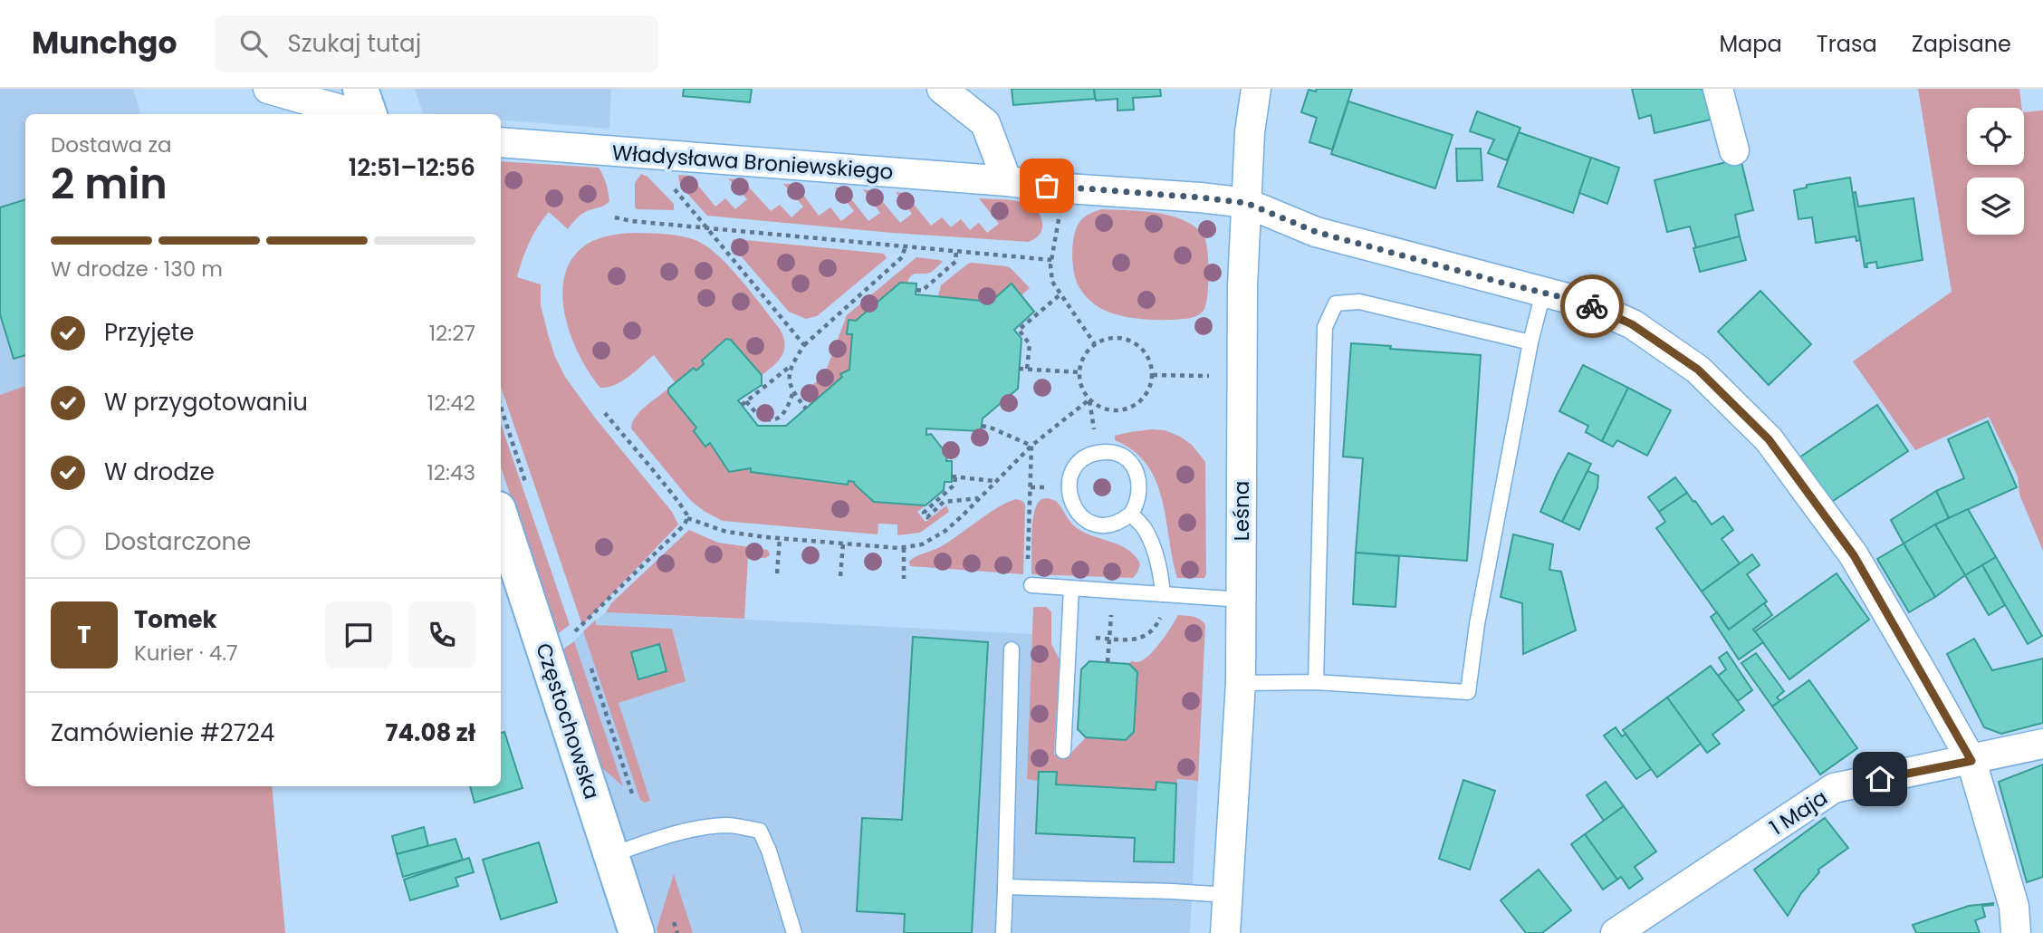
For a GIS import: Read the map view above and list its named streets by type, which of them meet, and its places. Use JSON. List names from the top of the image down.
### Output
{
  "streets": {
    "street": [
      "Władysława Broniewskiego",
      "Leśna",
      "Częstochowska",
      "1 Maja"
    ]
  },
  "crossings": [
    ["Władysława Broniewskiego", "Leśna"],
    ["Władysława Broniewskiego", "1 Maja"]
  ],
  "page": {
    "header": "Munchgo",
    "search": "Szukaj tutaj",
    "nav": ["Mapa", "Trasa", "Zapisane"],
    "heading": ["2 min", "Dostawa za", "12:51–12:56"],
    "panel": [
      "Tomek",
      "Kurier · 4.7",
      "Zamówienie #2724",
      "74.08 zł"
    ],
    "bar": "W drodze · 130 m",
    "list": [
      ["Przyjęte", "12:27"],
      ["W przygotowaniu", "12:42"],
      ["W drodze", "12:43"],
      "Dostarczone"
    ],
    "round": "T"
  }
}
